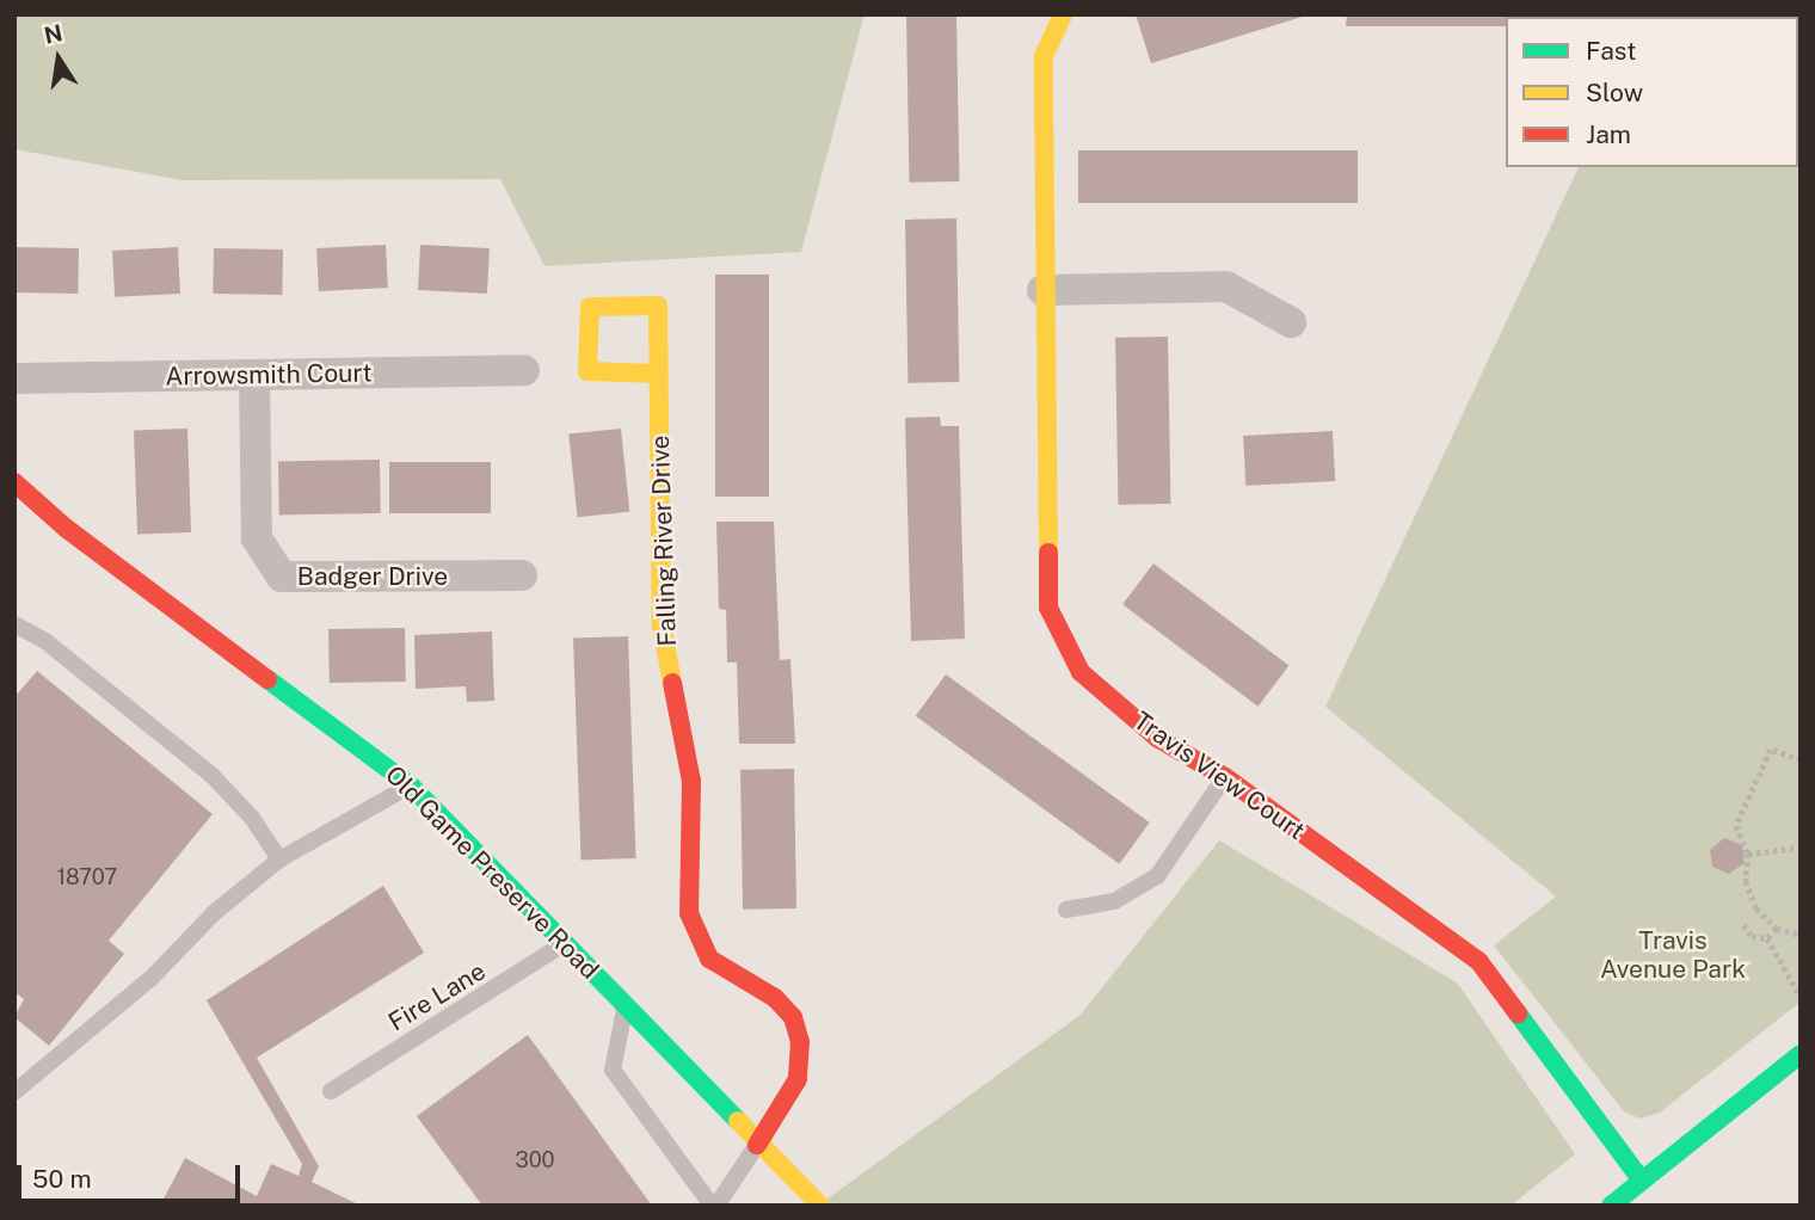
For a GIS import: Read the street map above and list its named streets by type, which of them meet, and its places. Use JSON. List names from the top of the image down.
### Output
{
  "streets": {
    "street": [
      "Arrowsmith Court",
      "Falling River Drive",
      "Badger Drive",
      "Travis View Court",
      "Old Game Preserve Road"
    ],
    "lane": ["Fire Lane"]
  },
  "crossings": [
    ["Arrowsmith Court", "Badger Drive"],
    ["Falling River Drive", "Old Game Preserve Road"],
    ["Old Game Preserve Road", "Fire Lane"]
  ],
  "parks": ["Travis Avenue Park"],
  "house_numbers": ["18707", "300"],
  "legend": ["Fast", "Slow", "Jam"],
  "scale_bar": "50 m",
  "north": "top"
}
